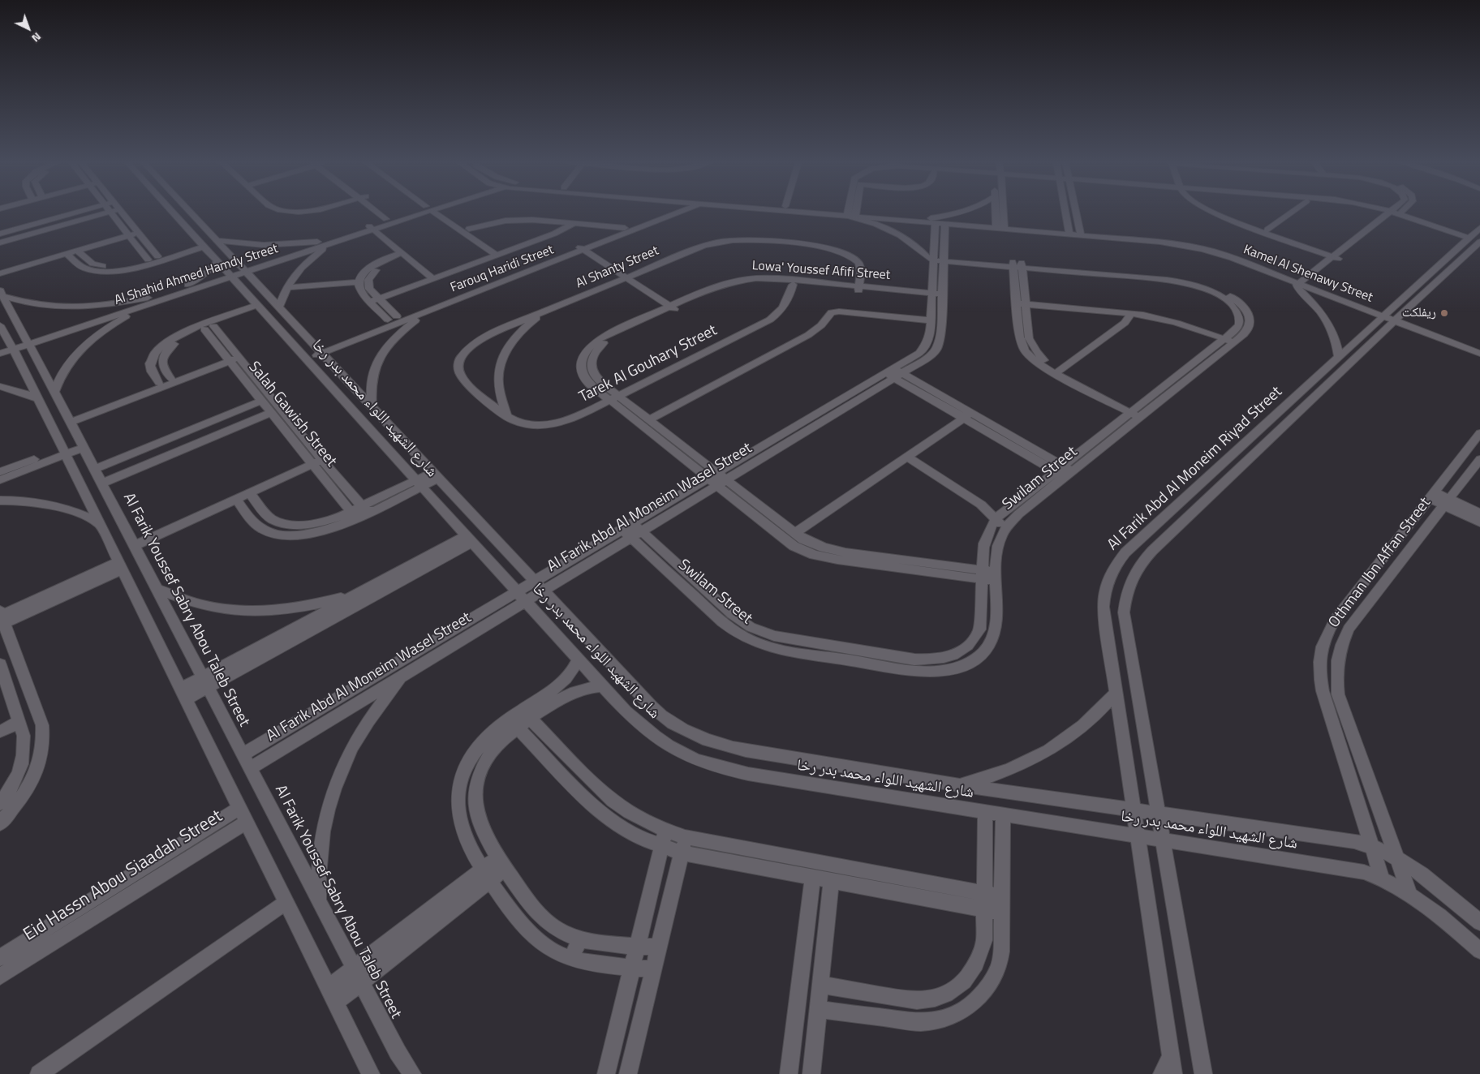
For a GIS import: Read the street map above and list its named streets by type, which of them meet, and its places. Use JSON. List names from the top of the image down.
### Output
{
  "streets": {
    "street": [
      "Al Shanty Street",
      "Farouq Haridi Street",
      "Lowa' Youssef Afifi Street",
      "Kamel Al Shenawy Street",
      "Al Shahid Ahmed Hamdy Street",
      "Tarek Al Gouhary Street",
      "شارع الشهيد اللواء محمد بدر رخا",
      "Salah Gawish Street",
      "Al Farik Abd Al Moneim Riyad Street",
      "Swilam Street",
      "Al Farik Abd Al Moneim Wasel Street",
      "Othman Ibn Affan Street",
      "Al Farik Youssef Sabry Abou Taleb Street",
      "Eid Hassn Abou Siaadah Street"
    ]
  },
  "crossings": [
    ["Al Shanty Street", "Lowa' Youssef Afifi Street"],
    ["Al Shanty Street", "Tarek Al Gouhary Street"],
    ["Farouq Haridi Street", "شارع الشهيد اللواء محمد بدر رخا"],
    ["Lowa' Youssef Afifi Street", "Tarek Al Gouhary Street"],
    ["Lowa' Youssef Afifi Street", "Al Farik Abd Al Moneim Wasel Street"],
    ["Kamel Al Shenawy Street", "Al Farik Abd Al Moneim Riyad Street"],
    ["Kamel Al Shenawy Street", "Al Farik Abd Al Moneim Wasel Street"],
    ["Al Shahid Ahmed Hamdy Street", "شارع الشهيد اللواء محمد بدر رخا"],
    ["Al Shahid Ahmed Hamdy Street", "Al Farik Youssef Sabry Abou Taleb Street"],
    ["شارع الشهيد اللواء محمد بدر رخا", "Al Farik Abd Al Moneim Riyad Street"],
    ["شارع الشهيد اللواء محمد بدر رخا", "Al Farik Abd Al Moneim Wasel Street"],
    ["شارع الشهيد اللواء محمد بدر رخا", "Othman Ibn Affan Street"],
    ["Swilam Street", "Al Farik Abd Al Moneim Wasel Street"],
    ["Al Farik Abd Al Moneim Wasel Street", "Al Farik Youssef Sabry Abou Taleb Street"]
  ],
  "places": ["ريفلكت"],
  "north": "bottom right"
}
